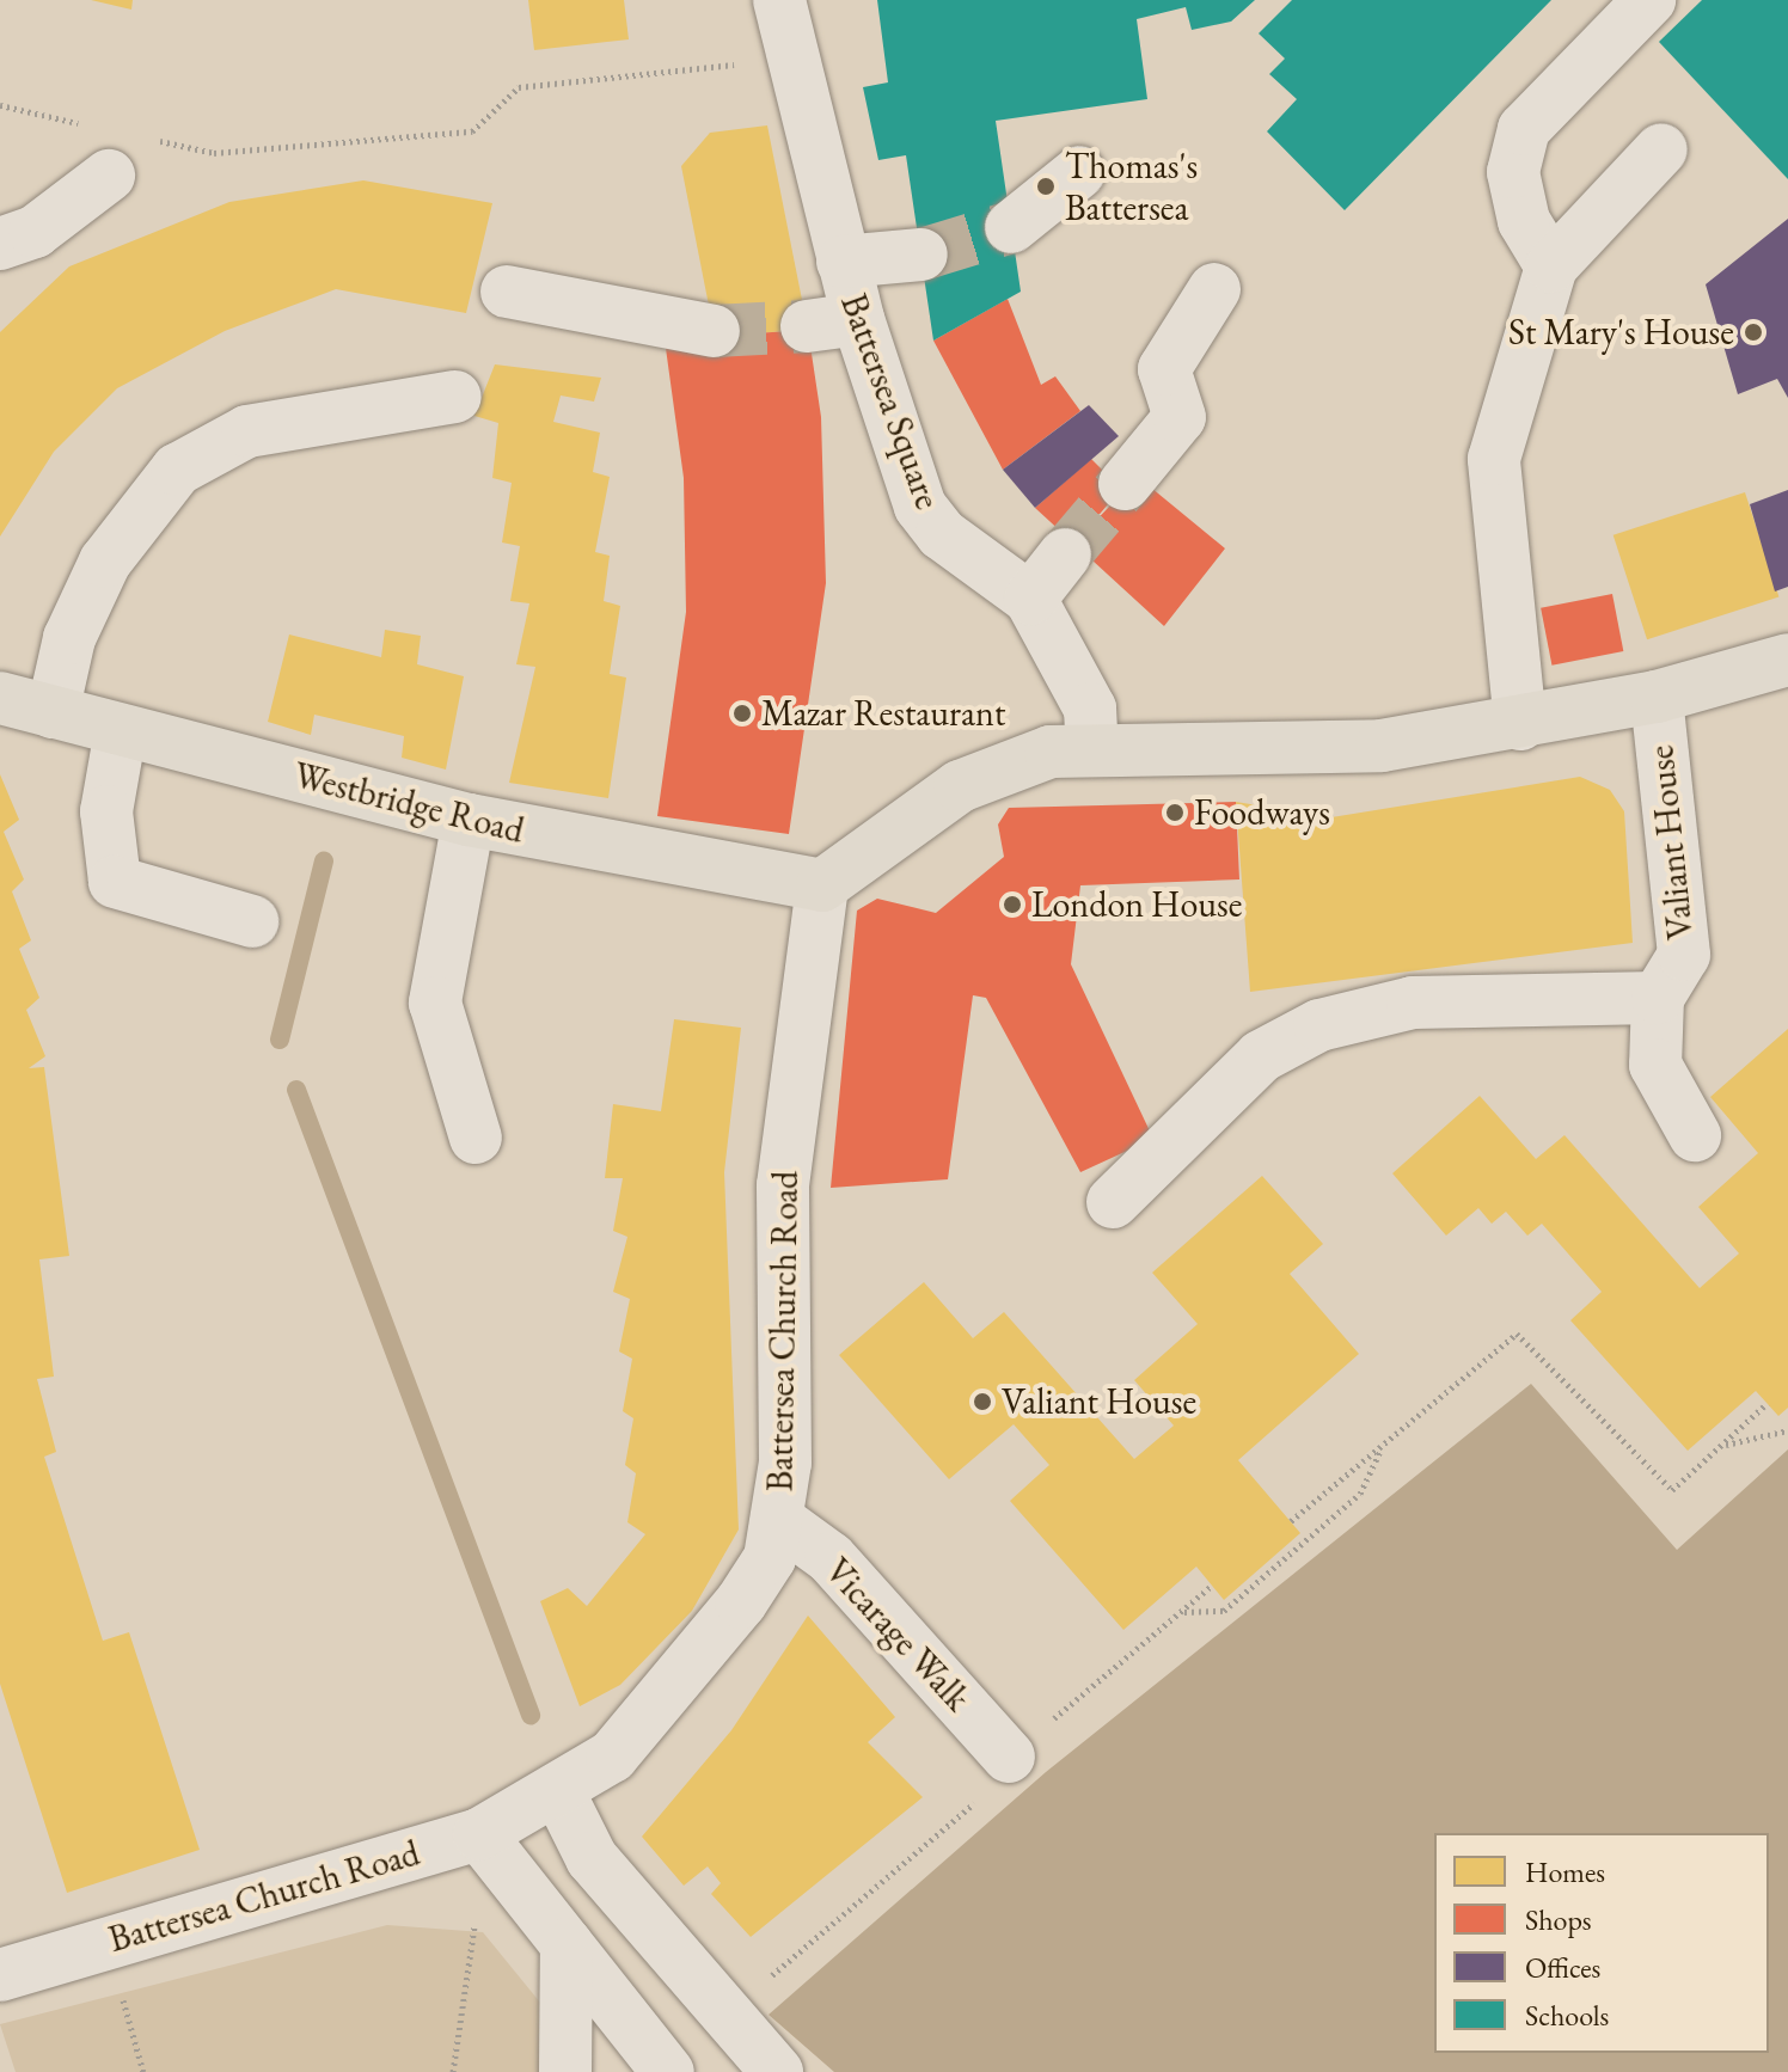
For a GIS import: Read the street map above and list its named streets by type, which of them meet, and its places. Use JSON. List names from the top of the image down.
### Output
{
  "streets": {
    "main road": ["Westbridge Road"],
    "street": [
      "Battersea Square",
      "Valiant House",
      "Battersea Church Road",
      "Vicarage Walk"
    ]
  },
  "crossings": [
    ["Westbridge Road", "Battersea Church Road"],
    ["Battersea Church Road", "Vicarage Walk"]
  ],
  "places": [
    "Thomas's Battersea",
    "St Mary's House",
    "Mazar Restaurant",
    "Foodways",
    "London House",
    "Valiant House"
  ],
  "legend": [
    "Homes",
    "Shops",
    "Offices",
    "Schools"
  ]
}
